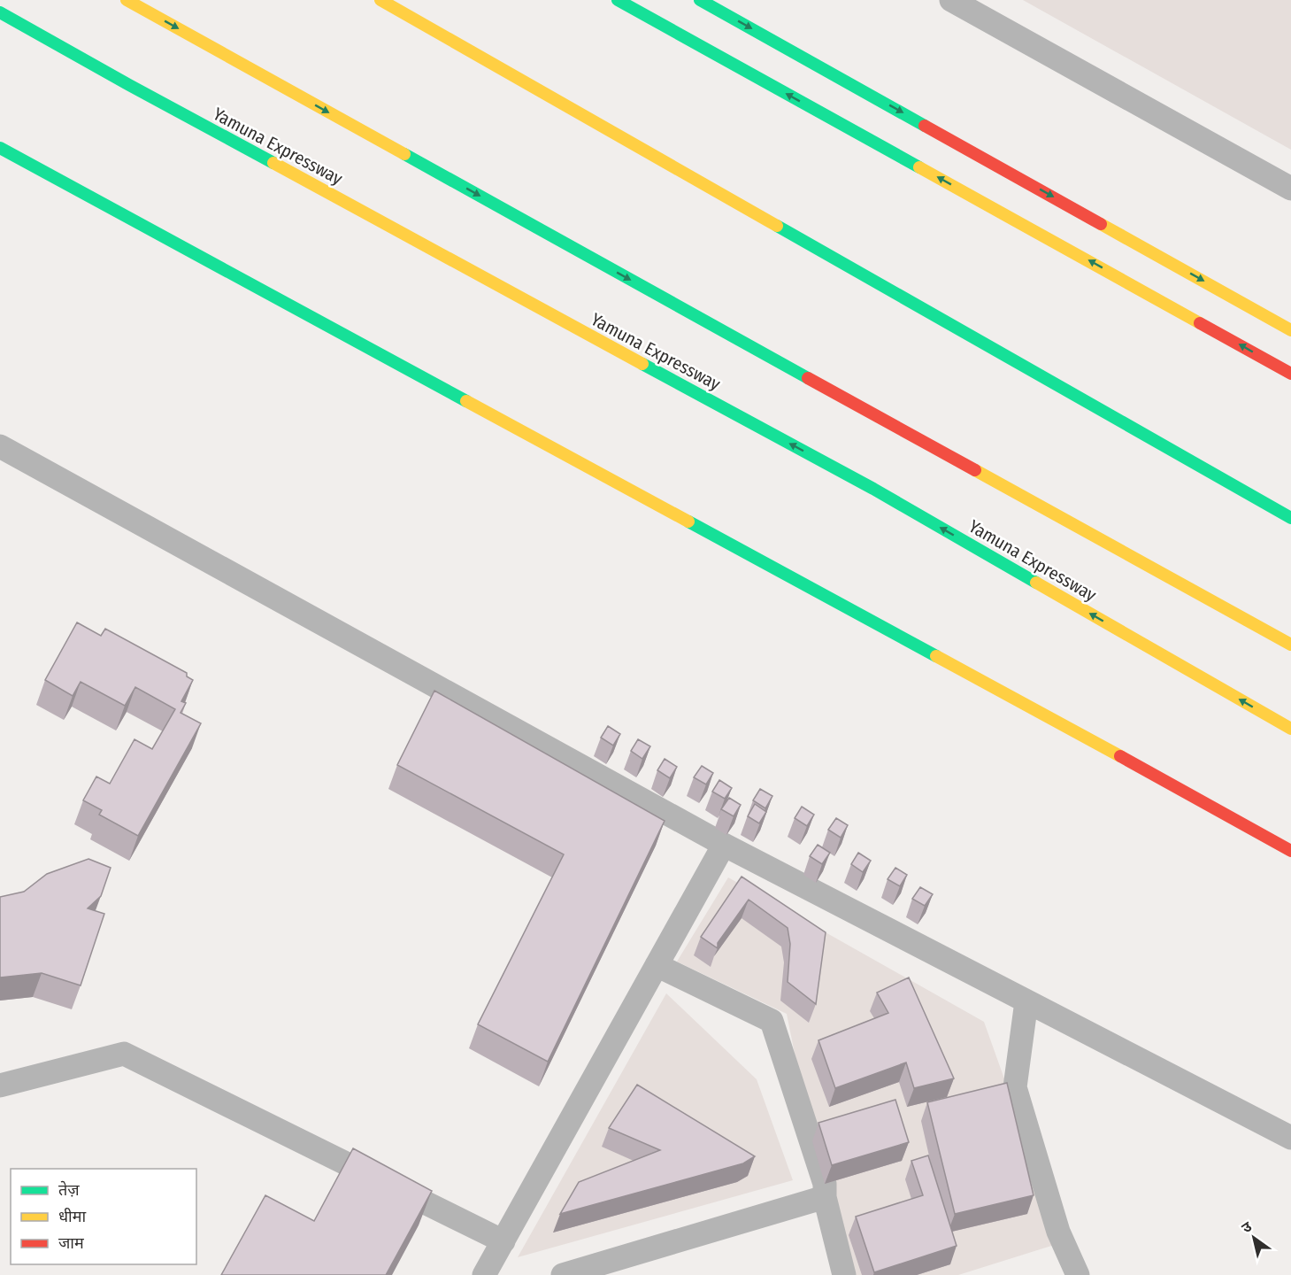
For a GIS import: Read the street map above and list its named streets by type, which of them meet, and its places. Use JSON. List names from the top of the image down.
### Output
{
  "streets": {
    "main road": ["Yamuna Expressway"]
  },
  "legend": ["तेज़", "धीमा", "जाम"],
  "north": "top left"
}
